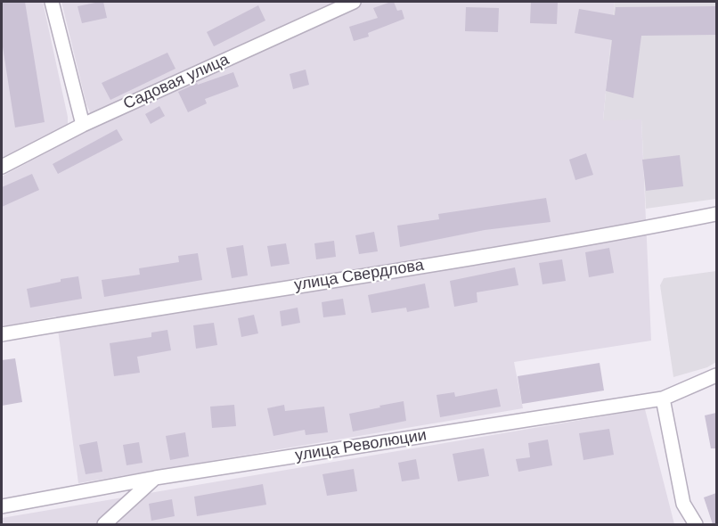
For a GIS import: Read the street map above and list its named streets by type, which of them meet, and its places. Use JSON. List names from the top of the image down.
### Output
{
  "streets": {
    "street": ["Садовая улица", "улица Свердлова", "улица Революции"]
  }
}
